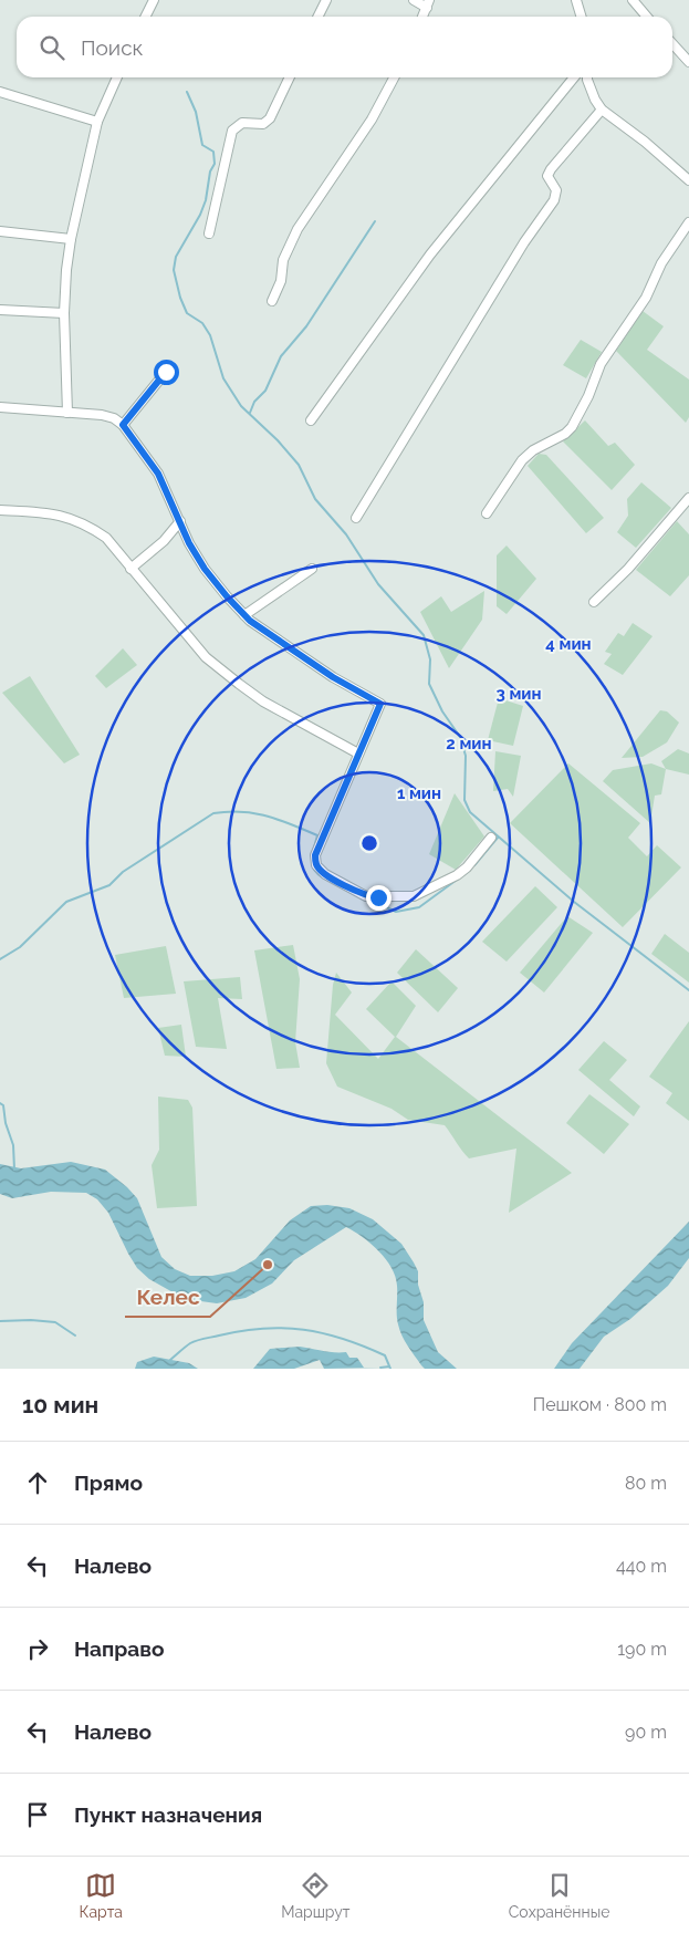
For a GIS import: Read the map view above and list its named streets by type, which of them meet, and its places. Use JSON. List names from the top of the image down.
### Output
{
  "places": ["Келес"],
  "page": {
    "search": "Поиск",
    "heading": ["10 мин", "Пешком · 800 m"],
    "list": [
      ["Прямо", "80 m"],
      ["Налево", "440 m"],
      ["Направо", "190 m"],
      ["Налево", "90 m"],
      "Пункт назначения"
    ],
    "nav": ["Карта", "Маршрут", "Сохранённые"]
  },
  "rings": [
    "4 мин",
    "3 мин",
    "2 мин",
    "1 мин"
  ]
}
